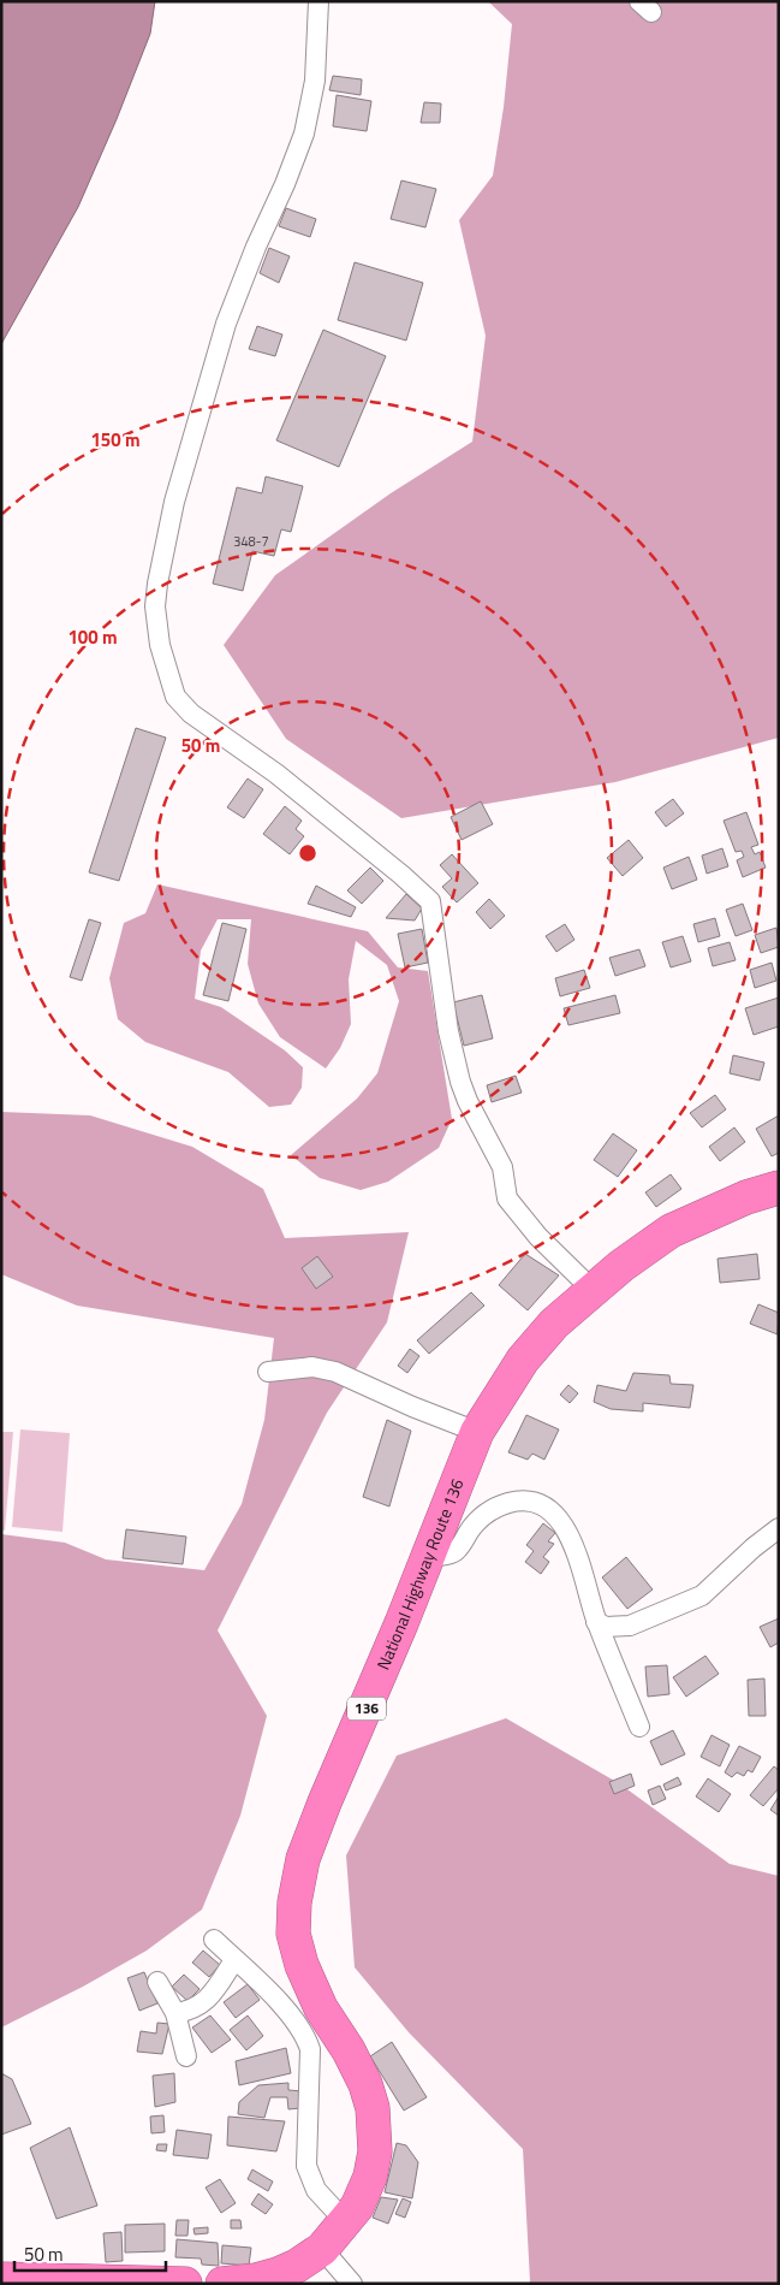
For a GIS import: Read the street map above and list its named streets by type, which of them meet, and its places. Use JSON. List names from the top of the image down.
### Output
{
  "streets": {
    "highway": ["National Highway Route 136", "136"]
  },
  "house_numbers": ["348-7"],
  "scale_bar": "50 m",
  "rings": ["150 m", "100 m", "50 m"]
}
